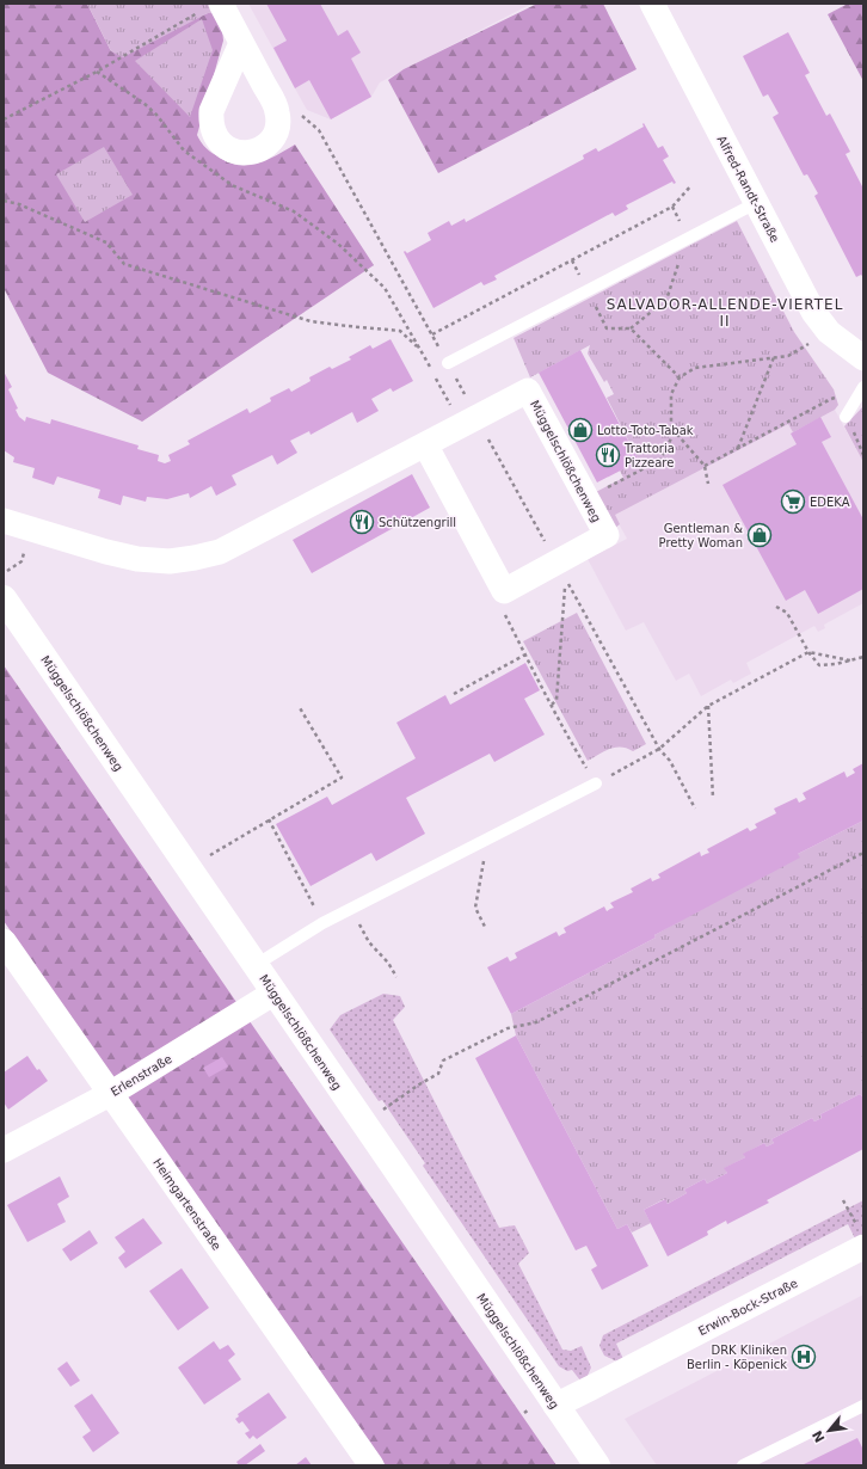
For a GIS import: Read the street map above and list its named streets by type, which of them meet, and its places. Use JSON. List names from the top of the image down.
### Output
{
  "streets": {
    "street": [
      "Alfred-Randt-Straße",
      "Müggelschlößchenweg",
      "Erlenstraße",
      "Heimgartenstraße",
      "Erwin-Bock-Straße"
    ]
  },
  "crossings": [
    ["Müggelschlößchenweg", "Erlenstraße"],
    ["Müggelschlößchenweg", "Erwin-Bock-Straße"],
    ["Erlenstraße", "Heimgartenstraße"]
  ],
  "districts": ["SALVADOR-ALLENDE-VIERTEL II"],
  "places": {
    "shop": ["Lotto-Toto-Tabak", "Gentleman & Pretty Woman"],
    "restaurant": ["Trattoria Pizzeare", "Schützengrill"],
    "supermarket": ["EDEKA"],
    "hospital": ["DRK Kliniken Berlin - Köpenick"]
  },
  "north": "bottom left"
}
